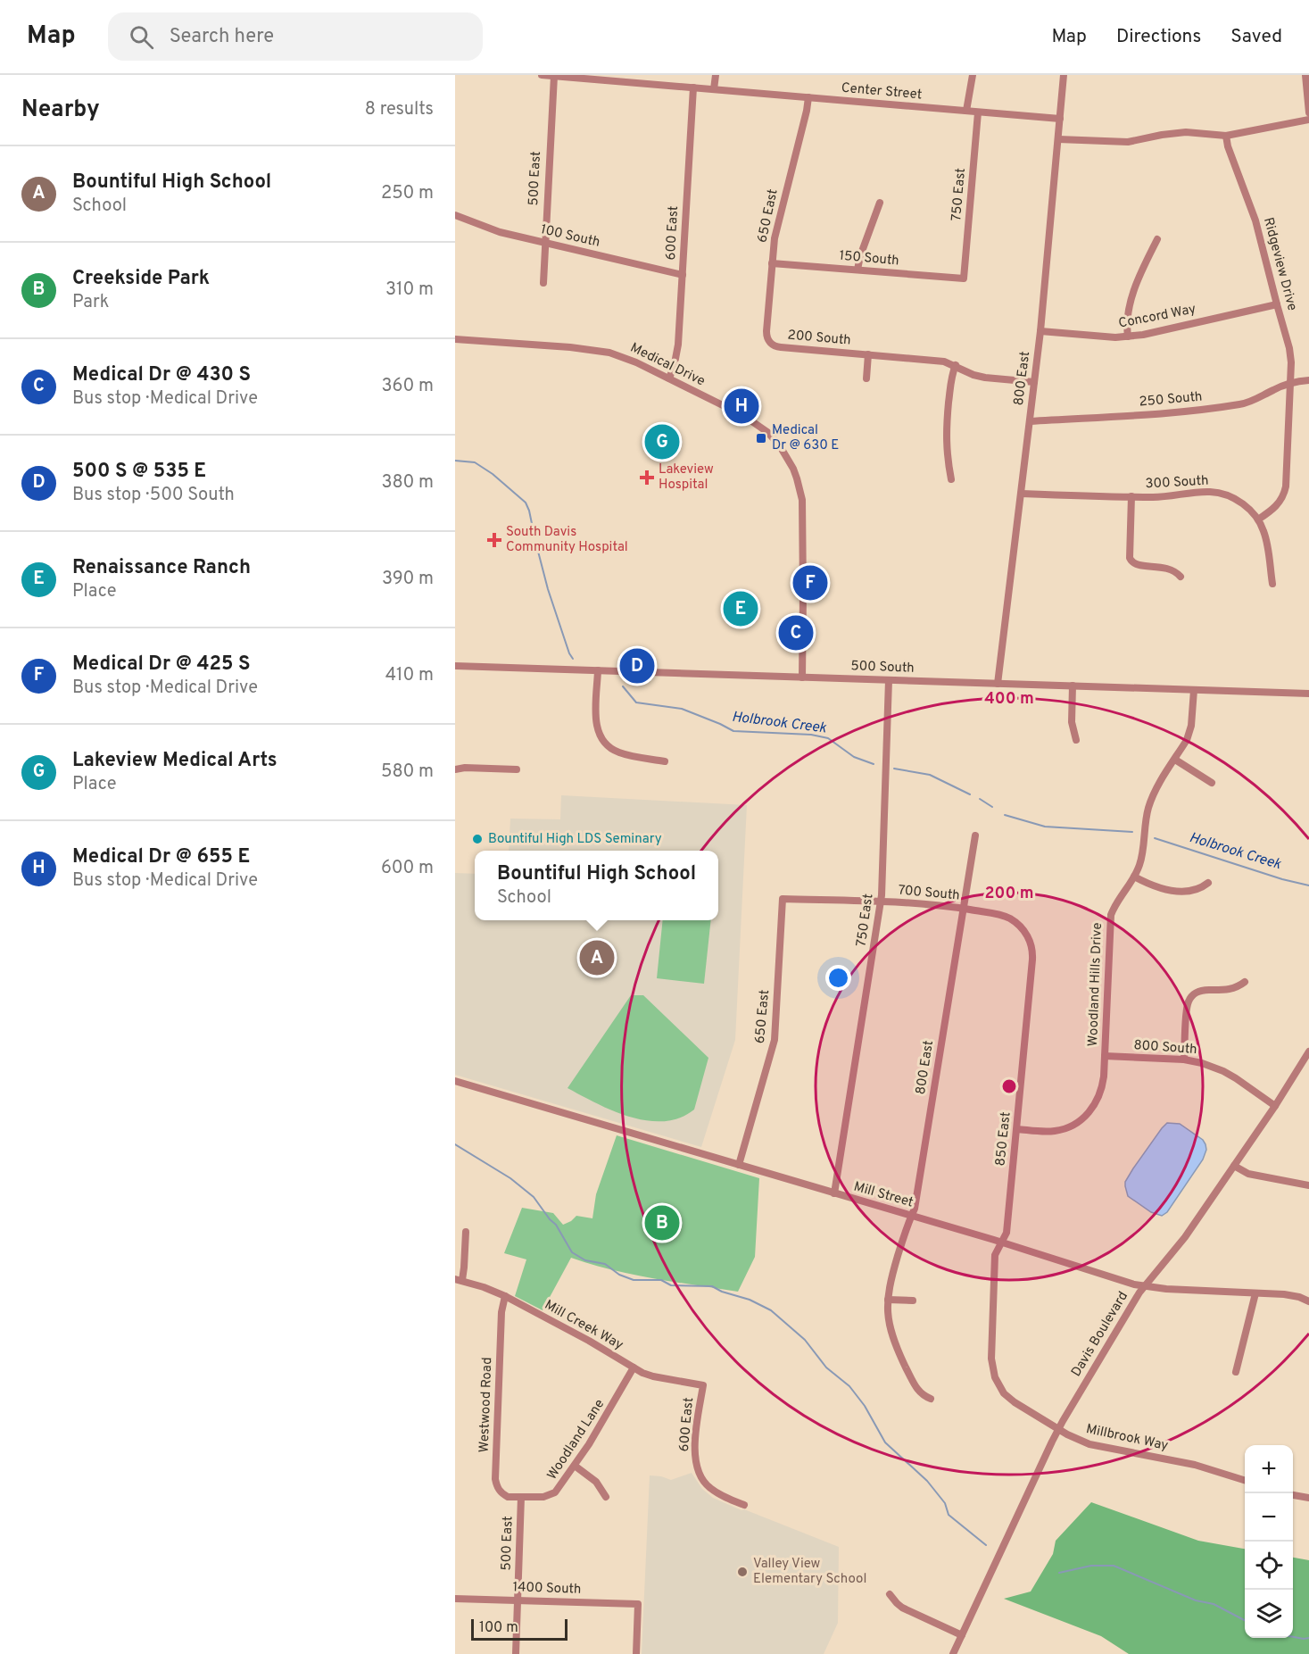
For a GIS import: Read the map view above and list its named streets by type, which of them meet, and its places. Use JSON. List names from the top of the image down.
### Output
{
  "streets": {
    "street": [
      "Center Street",
      "500 East",
      "750 East",
      "650 East",
      "600 East",
      "100 South",
      "150 South",
      "Ridgeview Drive",
      "Concord Way",
      "200 South",
      "Medical Drive",
      "800 East",
      "250 South",
      "300 South",
      "500 South",
      "700 South",
      "Woodland Hills Drive",
      "800 South",
      "850 East",
      "Mill Street",
      "Mill Creek Way",
      "Davis Boulevard",
      "Westwood Road",
      "Millbrook Way",
      "Woodland Lane",
      "1400 South"
    ]
  },
  "crossings": [
    ["Center Street", "500 East"],
    ["Center Street", "750 East"],
    ["Center Street", "650 East"],
    ["Center Street", "600 East"],
    ["Center Street", "800 East"],
    ["500 East", "100 South"],
    ["500 East", "Westwood Road"],
    ["500 East", "Woodland Lane"],
    ["500 East", "1400 South"],
    ["750 East", "150 South"],
    ["750 East", "500 South"],
    ["750 East", "700 South"],
    ["750 East", "Mill Street"],
    ["650 East", "150 South"],
    ["650 East", "200 South"],
    ["650 East", "700 South"],
    ["650 East", "Mill Street"],
    ["600 East", "100 South"],
    ["600 East", "Medical Drive"],
    ["600 East", "Mill Creek Way"],
    ["Ridgeview Drive", "Concord Way"],
    ["Ridgeview Drive", "250 South"],
    ["Ridgeview Drive", "300 South"],
    ["Concord Way", "800 East"],
    ["200 South", "800 East"],
    ["Medical Drive", "500 South"],
    ["800 East", "250 South"],
    ["800 East", "300 South"],
    ["800 East", "500 South"],
    ["800 East", "700 South"],
    ["800 East", "Mill Street"],
    ["500 South", "Woodland Hills Drive"],
    ["700 South", "850 East"],
    ["Woodland Hills Drive", "800 South"],
    ["Woodland Hills Drive", "850 East"],
    ["800 South", "Davis Boulevard"],
    ["850 East", "Mill Street"],
    ["850 East", "Millbrook Way"],
    ["Mill Street", "Davis Boulevard"],
    ["Mill Street", "Millbrook Way"],
    ["Mill Creek Way", "Westwood Road"],
    ["Mill Creek Way", "Woodland Lane"],
    ["Davis Boulevard", "Millbrook Way"],
    ["Westwood Road", "Woodland Lane"]
  ],
  "water": ["Holbrook Creek"],
  "places": {
    "transit": ["Medical Dr @ 630 E"],
    "health": ["Lakeview Hospital", "South Davis Community Hospital"],
    "other": ["Bountiful High LDS Seminary", "Valley View Elementary School"]
  },
  "scale_bar": "100 m",
  "page": {
    "header": "Map",
    "search": "Search here",
    "nav": ["Map", "Directions", "Saved"],
    "heading": ["Nearby", "8 results"],
    "list": [
      {
        "mark": "A",
        "name": "Bountiful High School",
        "note": "School",
        "value": "250 m"
      },
      {
        "mark": "B",
        "name": "Creekside Park",
        "note": "Park",
        "value": "310 m"
      },
      {
        "mark": "C",
        "name": "Medical Dr @ 430 S",
        "note": "Bus stop · Medical Drive",
        "value": "360 m"
      },
      {
        "mark": "D",
        "name": "500 S @ 535 E",
        "note": "Bus stop · 500 South",
        "value": "380 m"
      },
      {
        "mark": "E",
        "name": "Renaissance Ranch",
        "note": "Place",
        "value": "390 m"
      },
      {
        "mark": "F",
        "name": "Medical Dr @ 425 S",
        "note": "Bus stop · Medical Drive",
        "value": "410 m"
      },
      {
        "mark": "G",
        "name": "Lakeview Medical Arts",
        "note": "Place",
        "value": "580 m"
      },
      {
        "mark": "H",
        "name": "Medical Dr @ 655 E",
        "note": "Bus stop · Medical Drive",
        "value": "600 m"
      }
    ],
    "pins": [
      "H",
      "G",
      "F",
      "E",
      "C",
      "D",
      "A",
      "B"
    ],
    "popup": ["Bountiful High School", "School"],
    "map_buttons": ["+", "−"],
    "scale": "100 m"
  },
  "rings": ["400 m", "200 m"]
}
